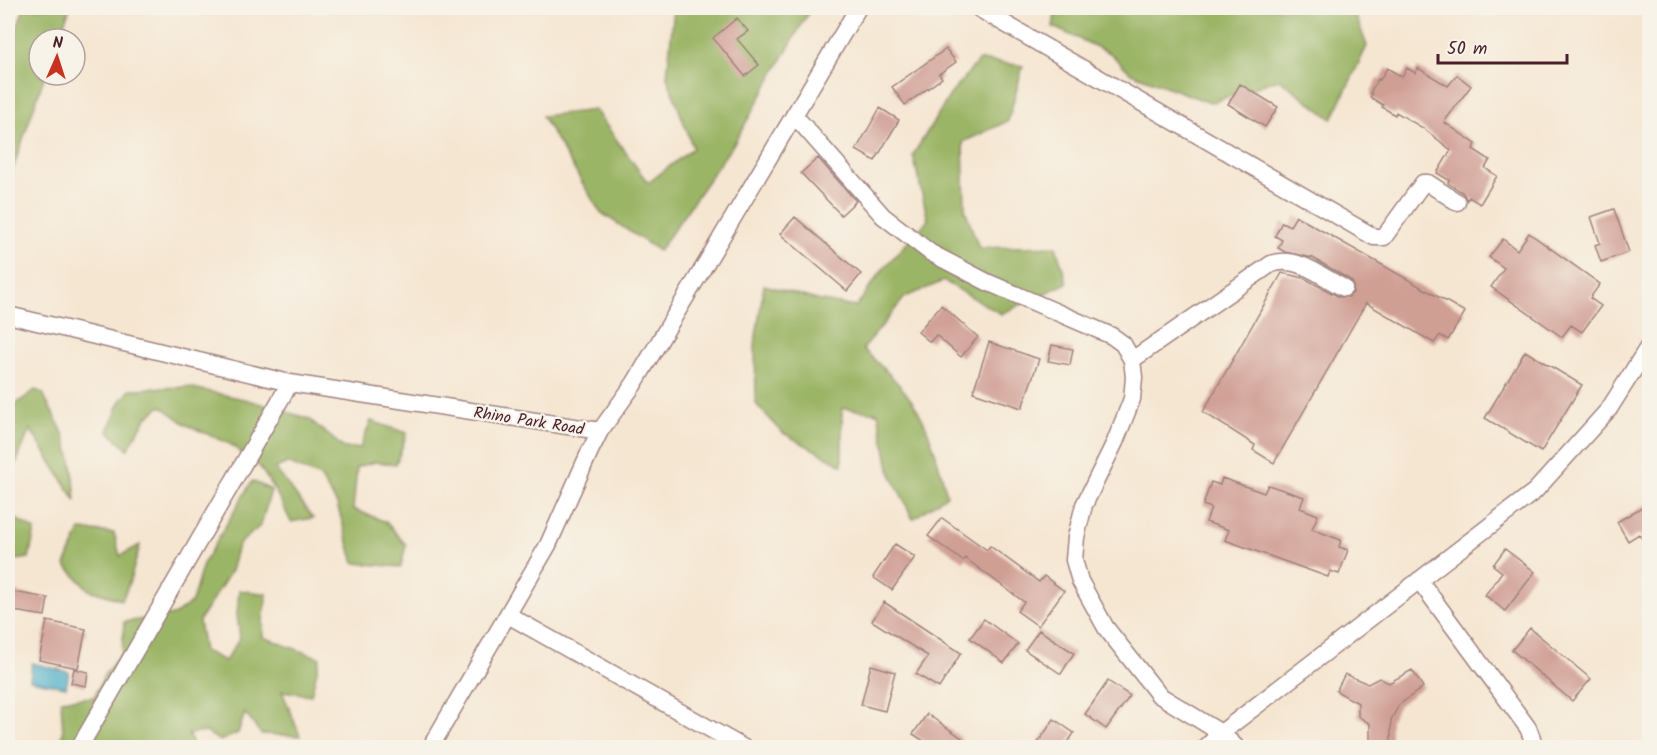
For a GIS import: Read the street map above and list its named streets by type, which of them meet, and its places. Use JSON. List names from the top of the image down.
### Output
{
  "streets": {
    "street": ["Rhino Park Road"]
  },
  "scale_bar": "50 m",
  "north": "top"
}
